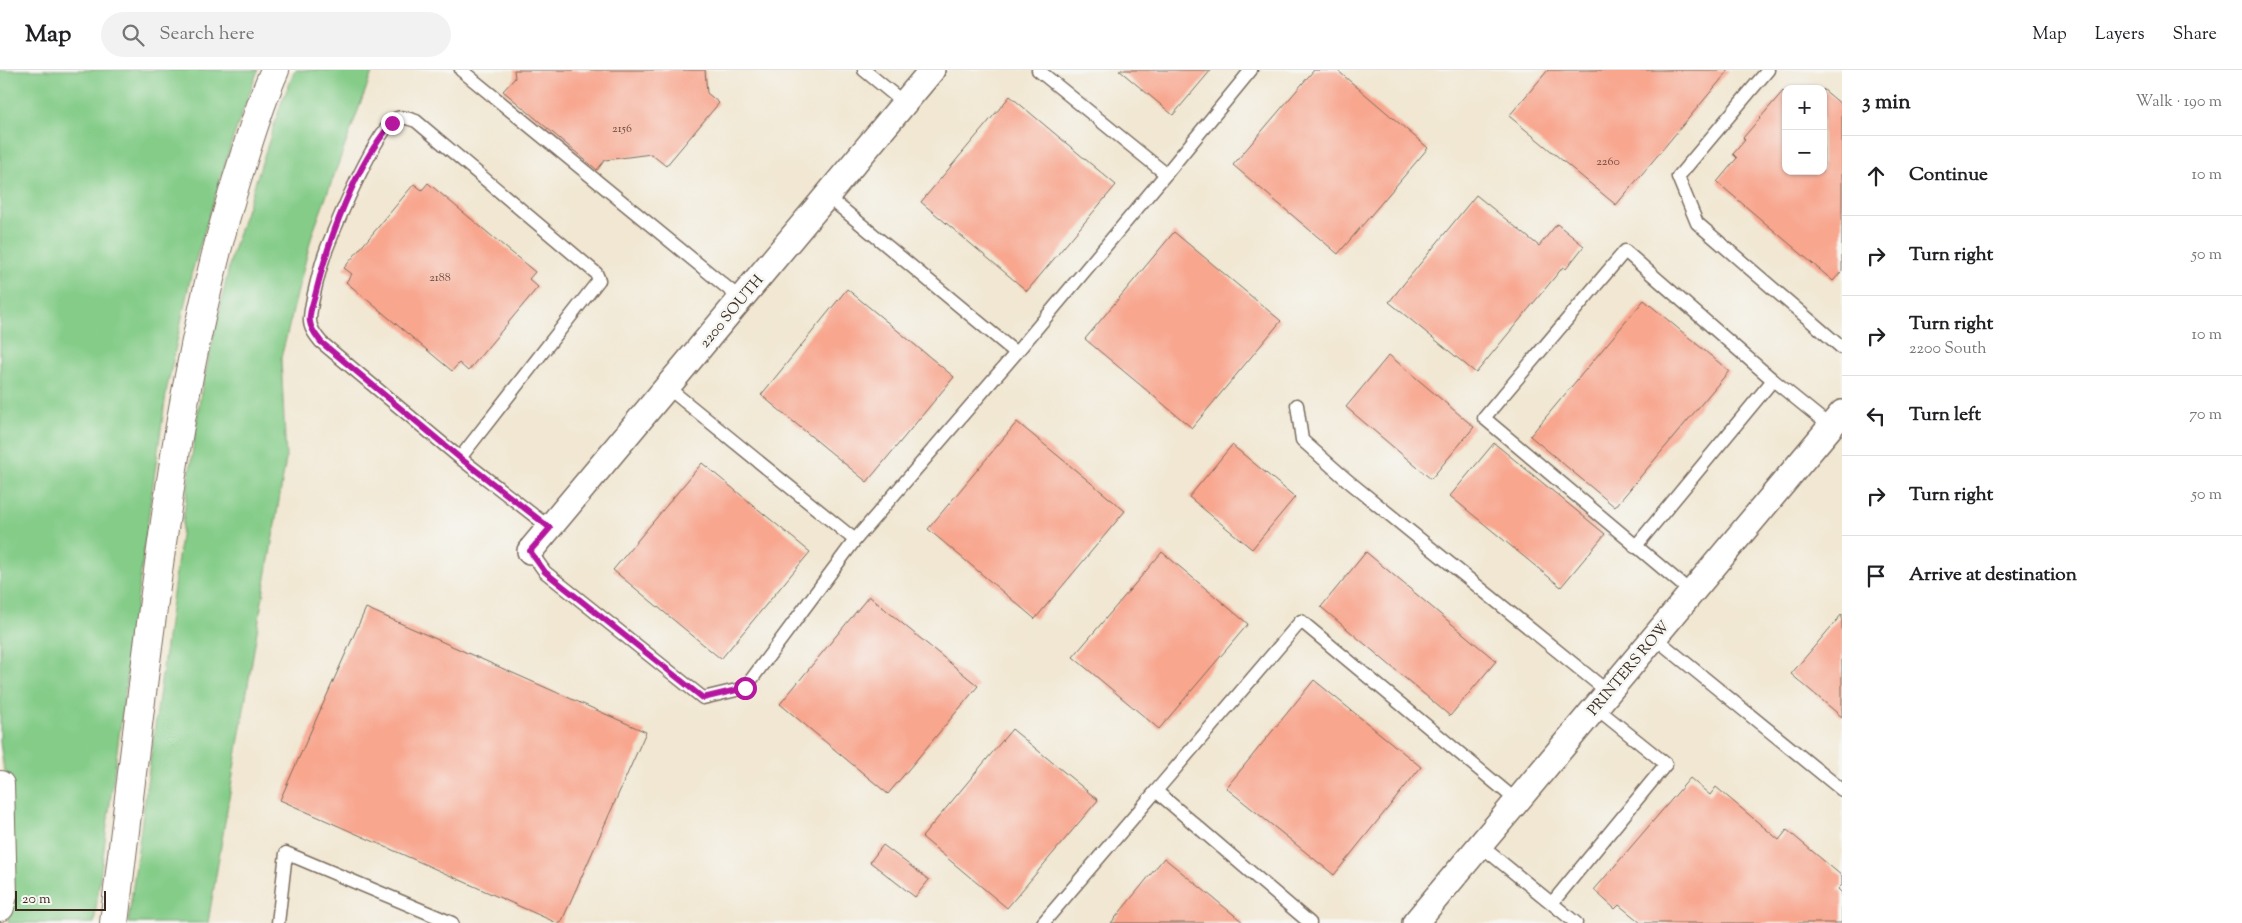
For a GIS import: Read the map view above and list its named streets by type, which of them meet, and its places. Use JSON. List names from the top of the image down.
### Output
{
  "streets": {
    "street": ["2200 SOUTH", "PRINTERS ROW"]
  },
  "house_numbers": ["2156", "2260", "2188"],
  "scale_bar": "20 m",
  "page": {
    "header": "Map",
    "search": "Search here",
    "nav": ["Map", "Layers", "Share"],
    "heading": ["3 min", "Walk · 190 m"],
    "map_buttons": ["+", "−"],
    "list": [
      ["Continue", "10 m"],
      ["Turn right", "50 m"],
      ["Turn right", "2200 South", "10 m"],
      ["Turn left", "70 m"],
      ["Turn right", "50 m"],
      "Arrive at destination"
    ],
    "scale": "20 m"
  }
}
